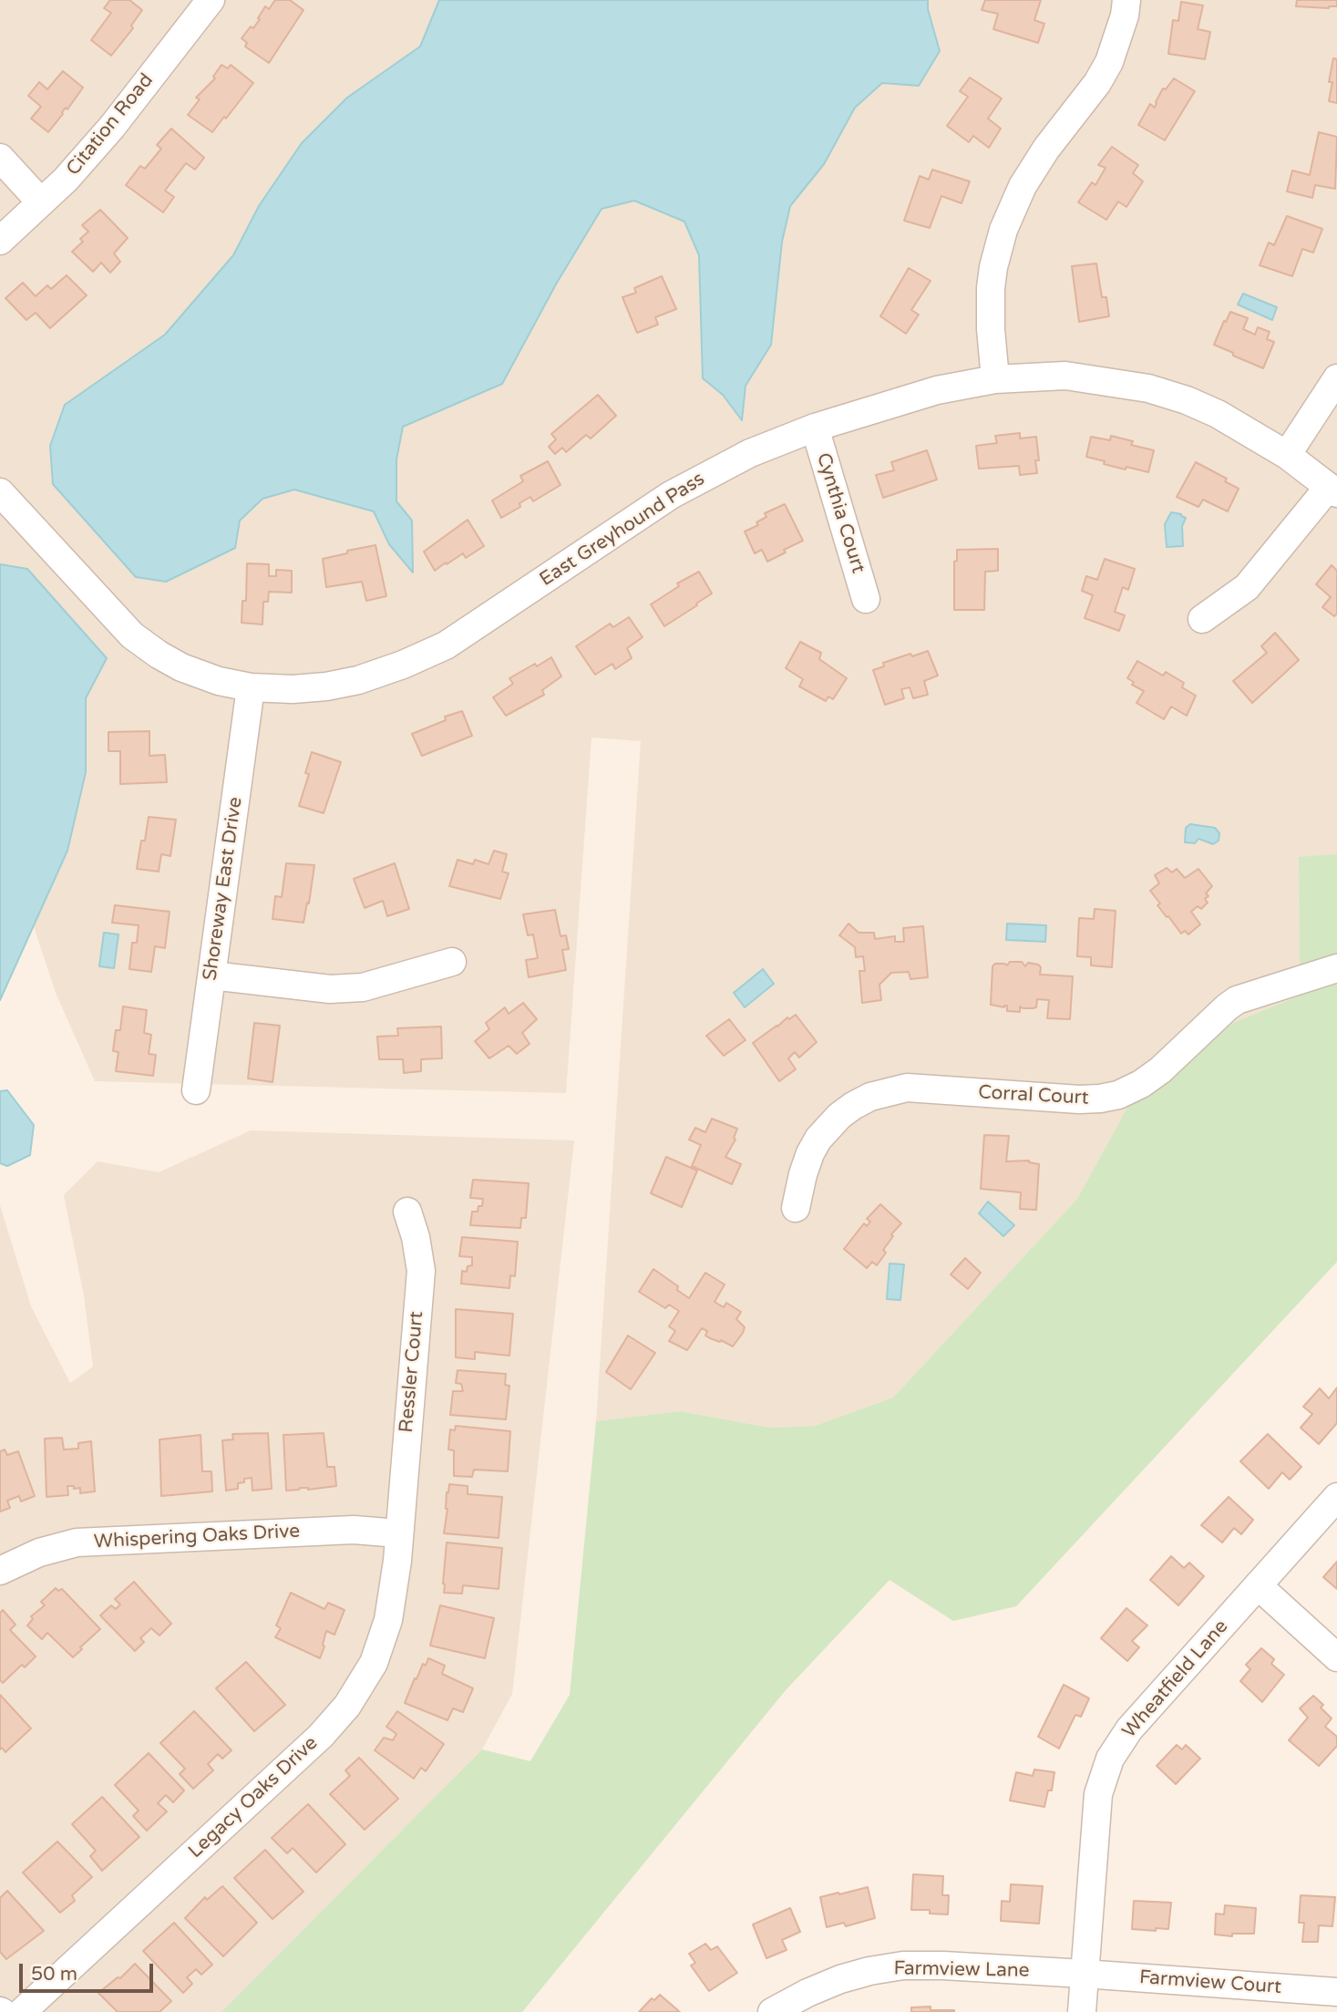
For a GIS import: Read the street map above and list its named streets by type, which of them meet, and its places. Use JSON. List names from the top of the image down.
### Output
{
  "streets": {
    "street": [
      "Citation Road",
      "Cynthia Court",
      "East Greyhound Pass",
      "Shoreway East Drive",
      "Corral Court",
      "Ressler Court",
      "Whispering Oaks Drive",
      "Wheatfield Lane",
      "Legacy Oaks Drive",
      "Farmview Lane",
      "Farmview Court"
    ]
  },
  "crossings": [
    ["Cynthia Court", "East Greyhound Pass"],
    ["East Greyhound Pass", "Shoreway East Drive"],
    ["Ressler Court", "Whispering Oaks Drive"],
    ["Ressler Court", "Legacy Oaks Drive"],
    ["Whispering Oaks Drive", "Legacy Oaks Drive"],
    ["Wheatfield Lane", "Farmview Lane"],
    ["Wheatfield Lane", "Farmview Court"],
    ["Farmview Lane", "Farmview Court"]
  ],
  "scale_bar": "50 m"
}
